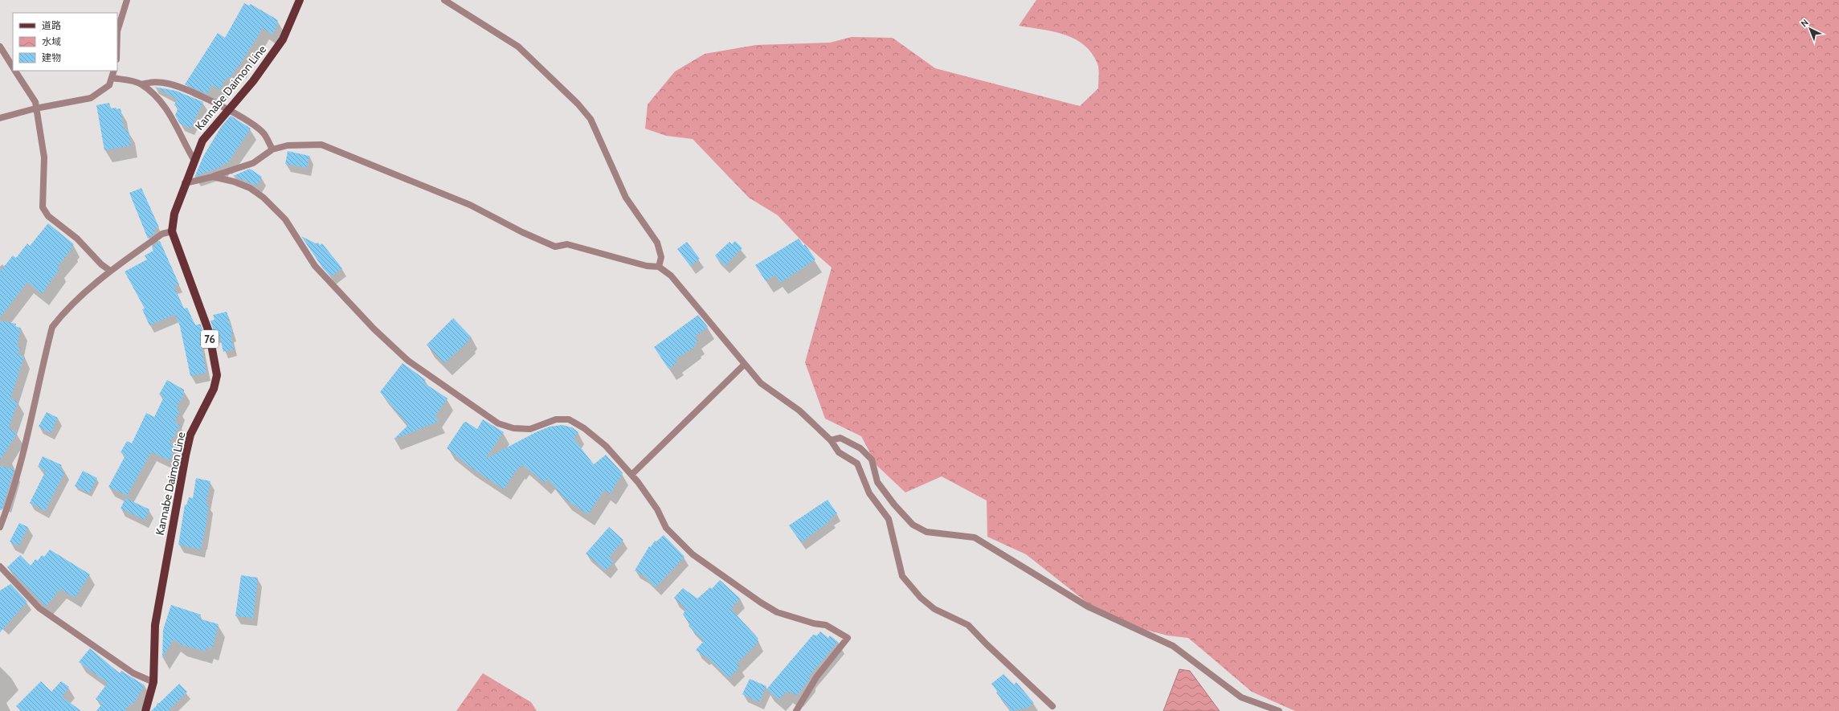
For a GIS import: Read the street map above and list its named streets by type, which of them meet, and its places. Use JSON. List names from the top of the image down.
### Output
{
  "streets": {
    "main road": ["Kannabe Daimon Line", "76"]
  },
  "legend": ["道路", "水域", "建物"],
  "north": "top left"
}
